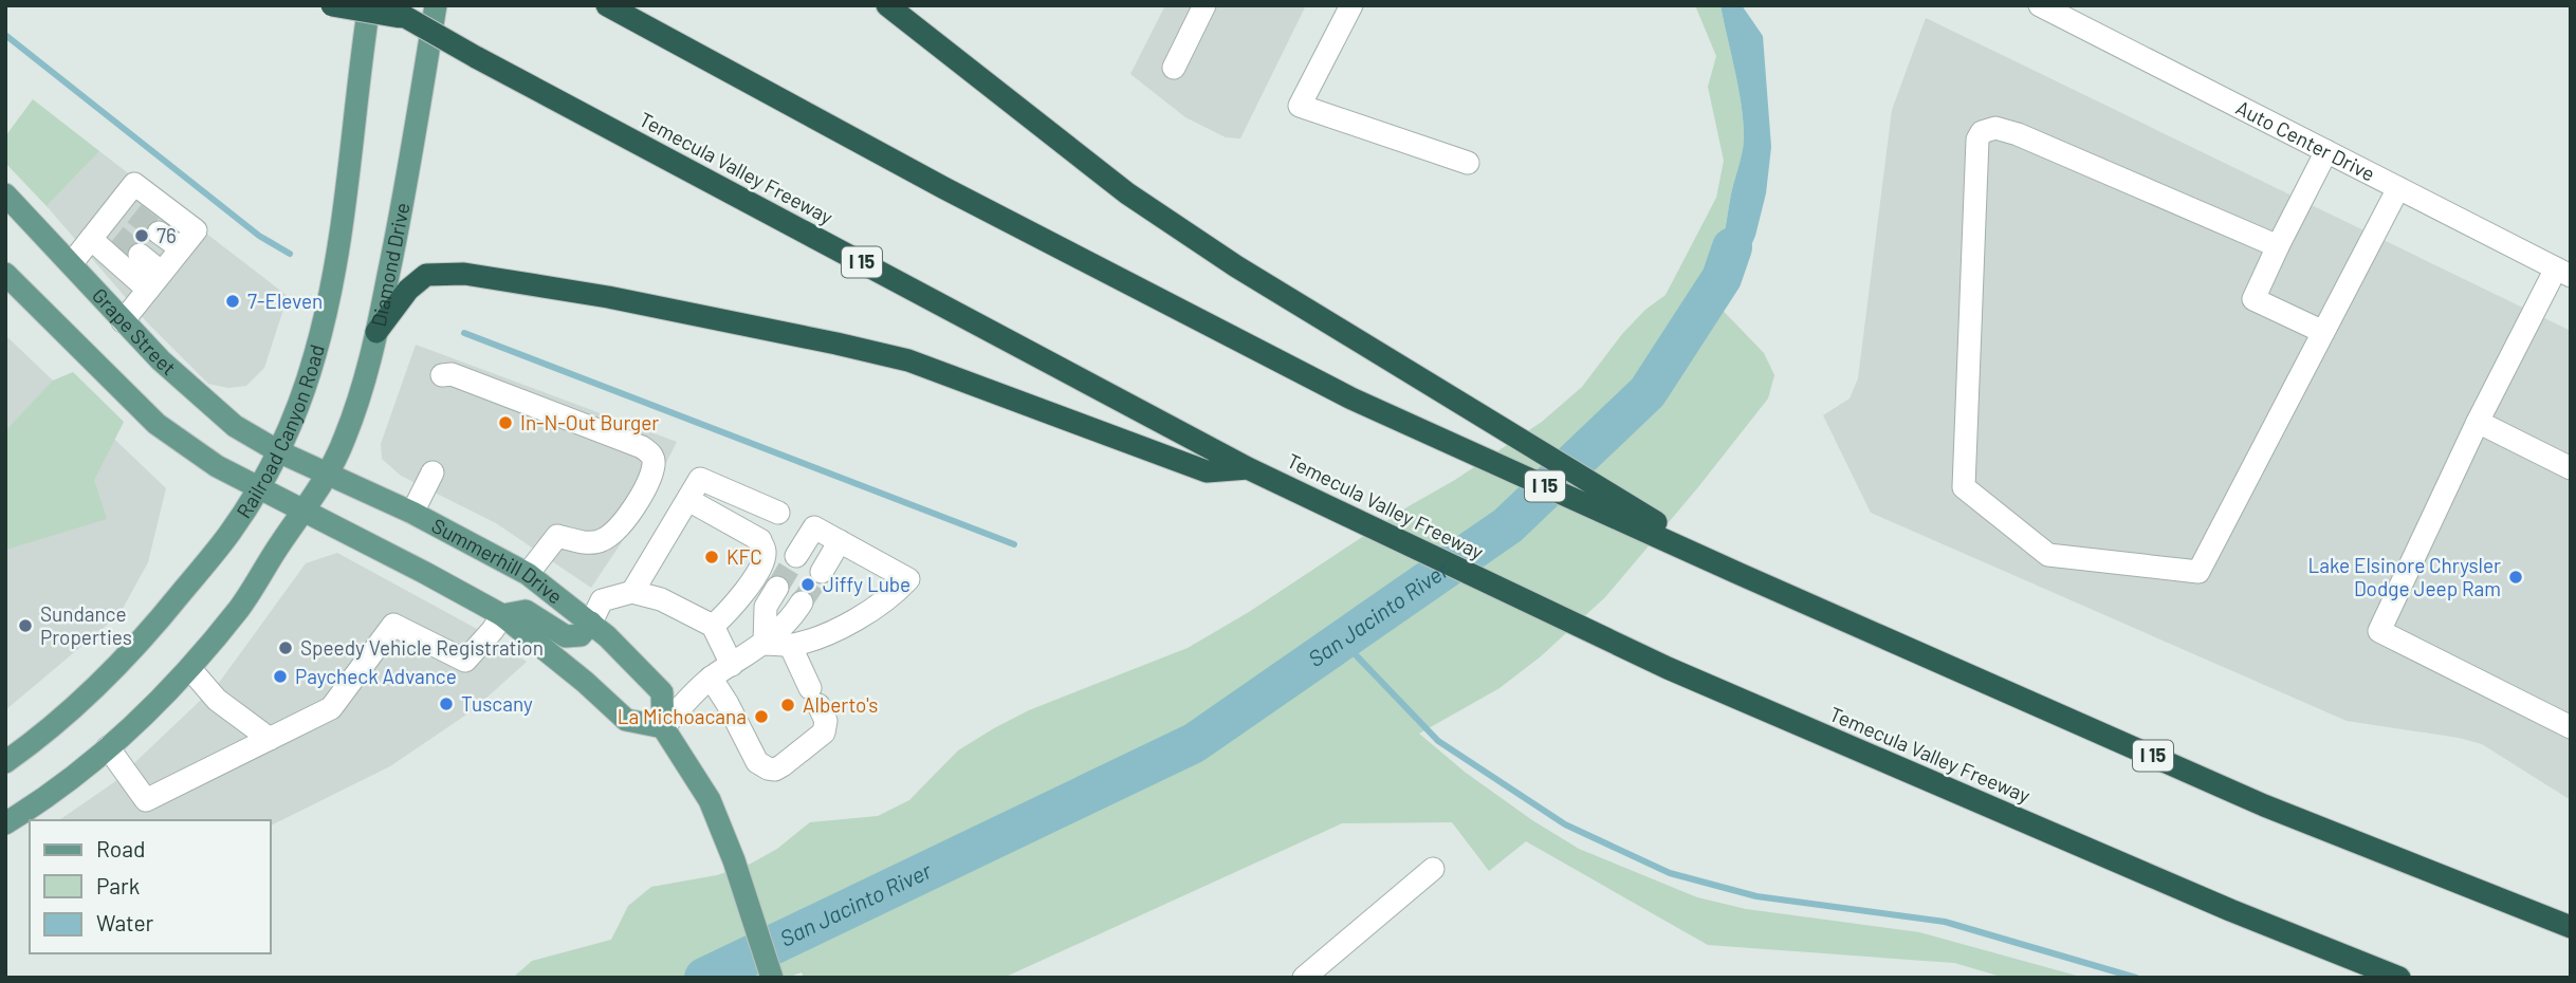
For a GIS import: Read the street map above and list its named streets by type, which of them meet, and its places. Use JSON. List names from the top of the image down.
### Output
{
  "streets": {
    "highway": ["Temecula Valley Freeway", "I 15"],
    "main road": [
      "Diamond Drive",
      "Grape Street",
      "Railroad Canyon Road",
      "Summerhill Drive"
    ],
    "street": ["Auto Center Drive"]
  },
  "crossings": [
    ["Diamond Drive", "Summerhill Drive"],
    ["Grape Street", "Railroad Canyon Road"],
    ["Grape Street", "Summerhill Drive"],
    ["Railroad Canyon Road", "Summerhill Drive"]
  ],
  "water": ["San Jacinto River"],
  "places": [
    "76",
    "7-Eleven",
    "In-N-Out Burger",
    "KFC",
    "Lake Elsinore Chrysler Dodge Jeep Ram",
    "Jiffy Lube",
    "Sundance Properties",
    "Speedy Vehicle Registration",
    "Paycheck Advance",
    "Tuscany",
    "Alberto's",
    "La Michoacana"
  ],
  "legend": ["Road", "Park", "Water"]
}
